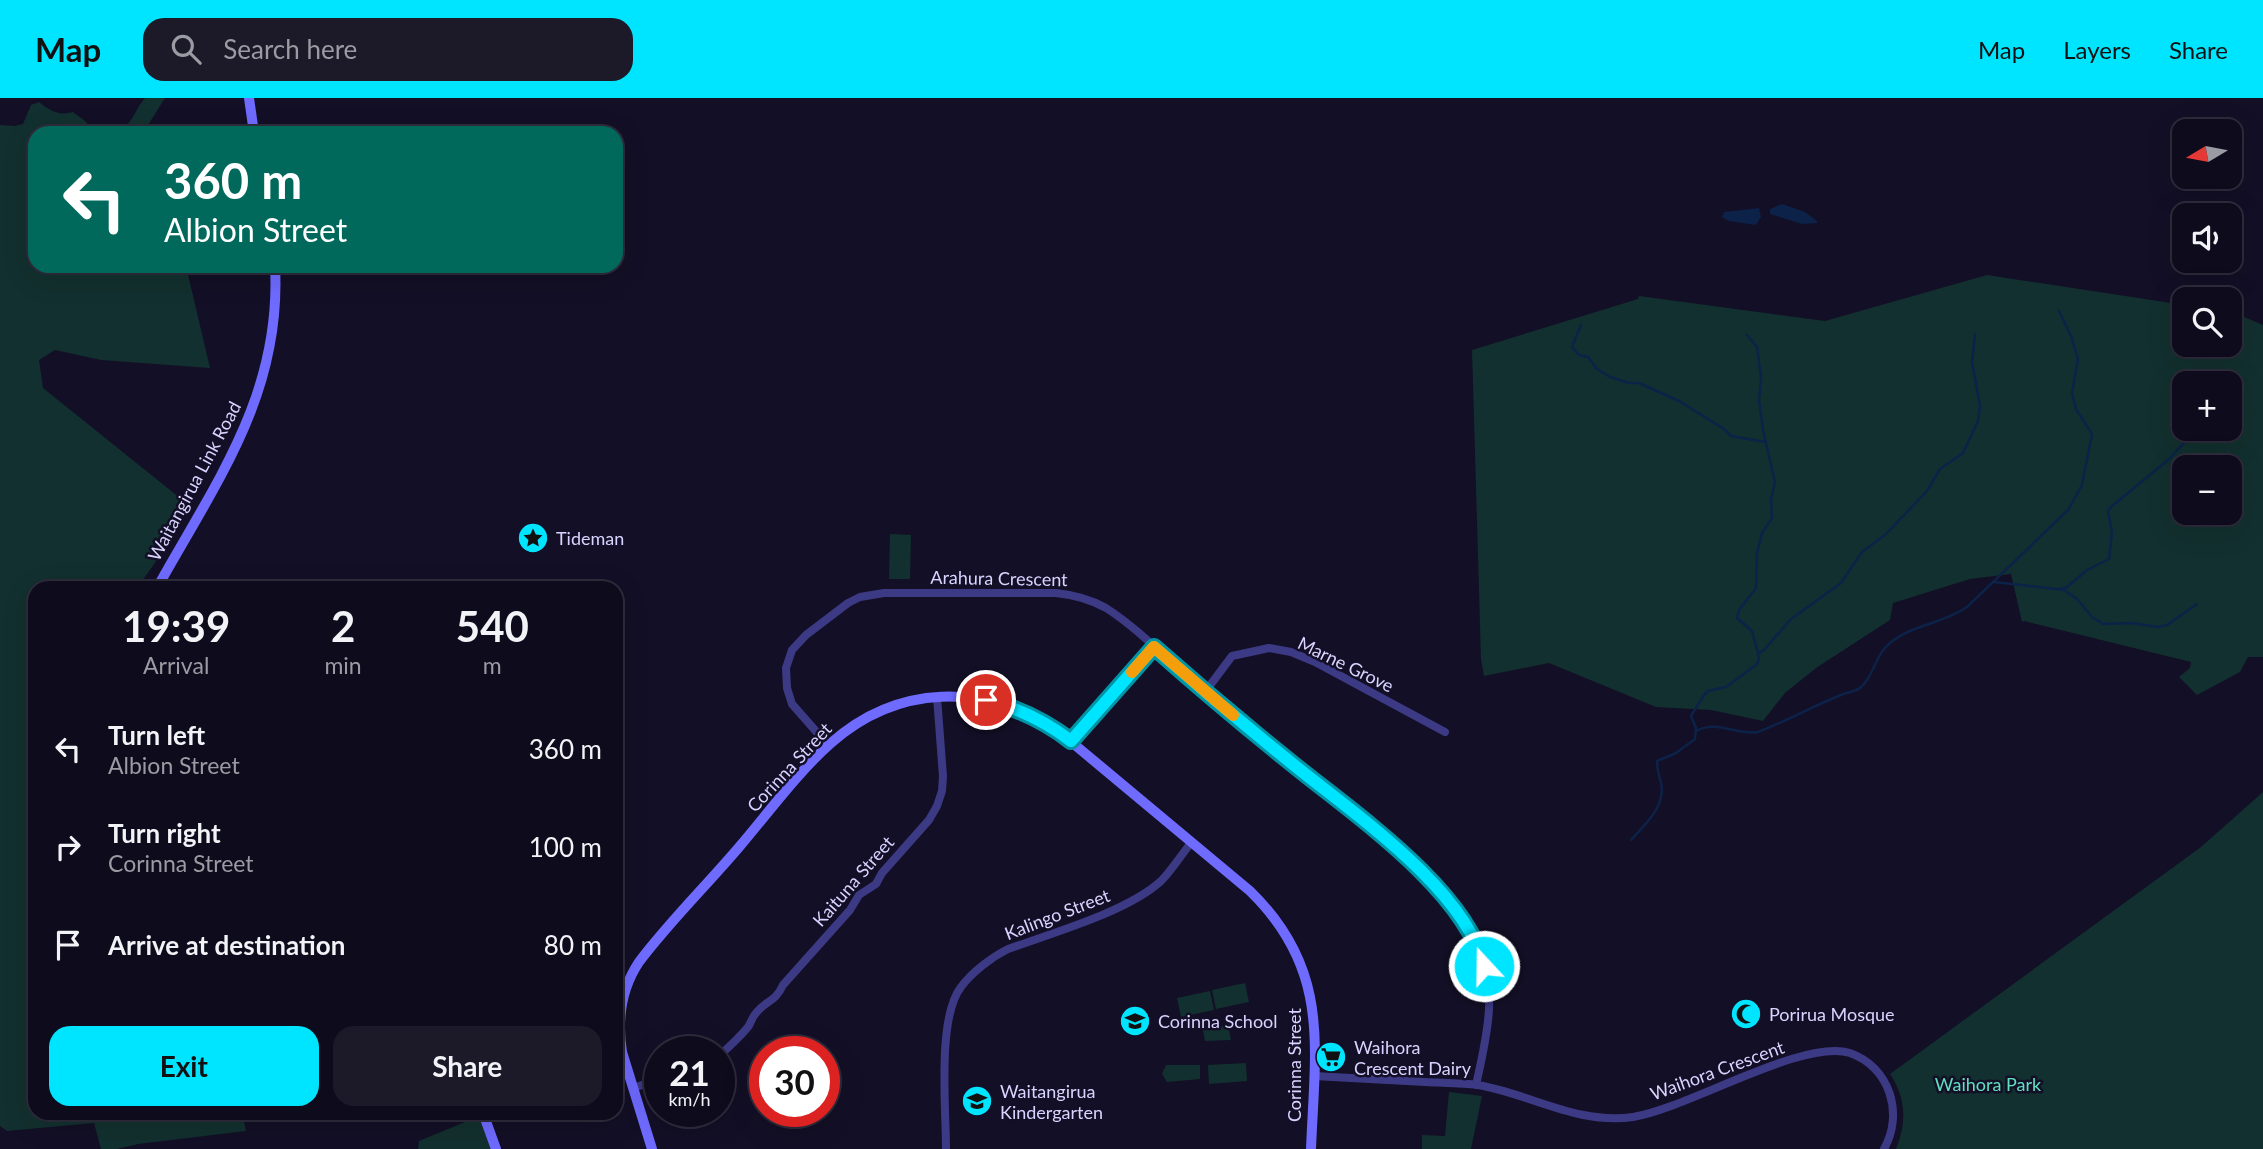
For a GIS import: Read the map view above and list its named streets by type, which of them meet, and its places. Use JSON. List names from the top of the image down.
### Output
{
  "streets": {
    "street": [
      "Waitangirua Link Road",
      "Arahura Crescent",
      "Marne Grove",
      "Corinna Street",
      "Kaituna Street",
      "Kalingo Street",
      "Waihora Crescent"
    ]
  },
  "crossings": [
    ["Arahura Crescent", "Marne Grove"],
    ["Arahura Crescent", "Corinna Street"],
    ["Arahura Crescent", "Waihora Crescent"],
    ["Corinna Street", "Kaituna Street"],
    ["Corinna Street", "Kalingo Street"],
    ["Corinna Street", "Waihora Crescent"]
  ],
  "parks": ["Waihora Park"],
  "places": {
    "place": ["Tideman"],
    "mosque": ["Porirua Mosque"],
    "school or university": ["Corinna School", "Waitangirua Kindergarten"],
    "supermarket": ["Waihora Crescent Dairy"]
  },
  "north": "left",
  "page": {
    "header": "Map",
    "search": "Search here",
    "nav": ["Map", "Layers", "Share"],
    "map_buttons": ["+", "−"],
    "turn": ["360 m", "Albion Street"],
    "eta": [
      "19:39",
      "Arrival",
      "2",
      "min",
      "540",
      "m"
    ],
    "list": [
      {
        "name": "Turn left",
        "note": "Albion Street",
        "value": "360 m"
      },
      {
        "name": "Turn right",
        "note": "Corinna Street",
        "value": "100 m"
      },
      {
        "name": "Arrive at destination",
        "value": "80 m"
      }
    ],
    "buttons": ["Exit", "Share"],
    "speed": "21 km/h",
    "limit": "30"
  }
}
